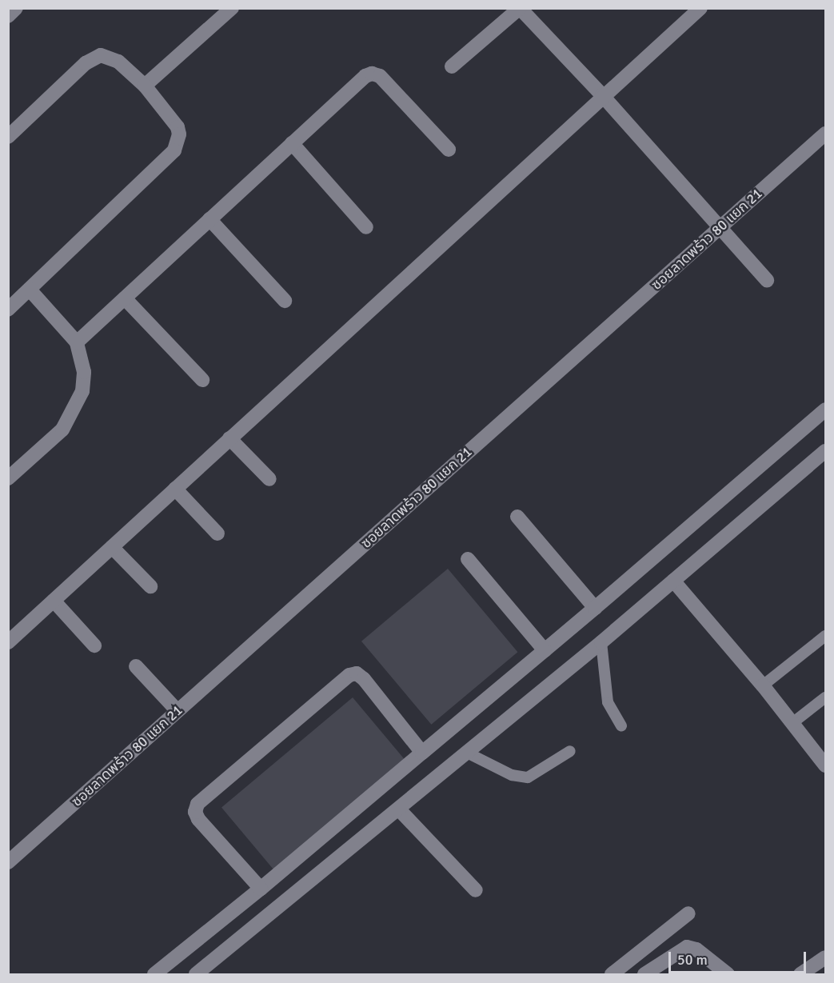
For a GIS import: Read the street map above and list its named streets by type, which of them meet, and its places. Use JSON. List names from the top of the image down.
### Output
{
  "streets": {
    "street": ["ซอยลาดพร้าว 80 แยก 21"]
  },
  "scale_bar": "50 m"
}
